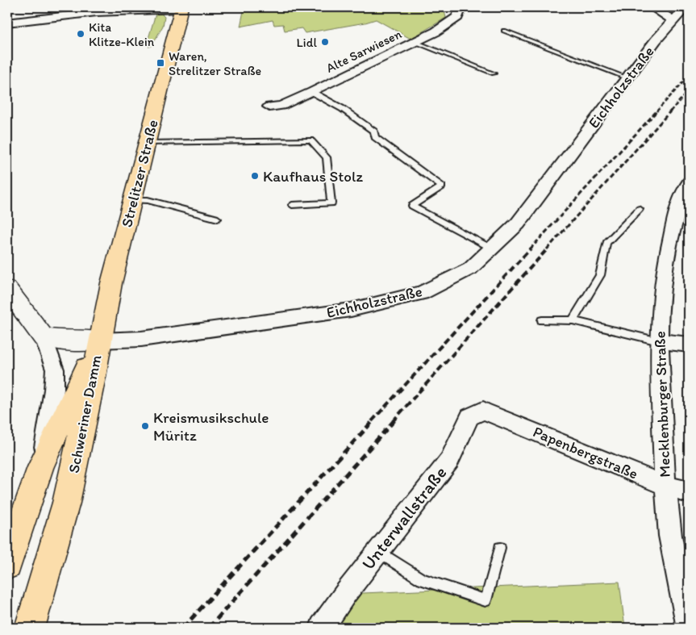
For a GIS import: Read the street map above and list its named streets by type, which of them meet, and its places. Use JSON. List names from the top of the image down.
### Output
{
  "streets": {
    "main road": ["Strelitzer Straße", "Schweriner Damm"],
    "street": [
      "Alte Sarwiesen",
      "Eichholzstraße",
      "Mecklenburger Straße",
      "Papenbergstraße",
      "Unterwallstraße"
    ]
  },
  "crossings": [
    ["Eichholzstraße", "Strelitzer Straße"],
    ["Eichholzstraße", "Schweriner Damm"],
    ["Strelitzer Straße", "Schweriner Damm"],
    ["Mecklenburger Straße", "Papenbergstraße"],
    ["Papenbergstraße", "Unterwallstraße"]
  ],
  "places": {
    "other": [
      "Kita Klitze-Klein",
      "Lidl",
      "Kaufhaus Stolz",
      "Kreismusikschule Müritz"
    ],
    "transit": ["Waren, Strelitzer Straße"]
  }
}
